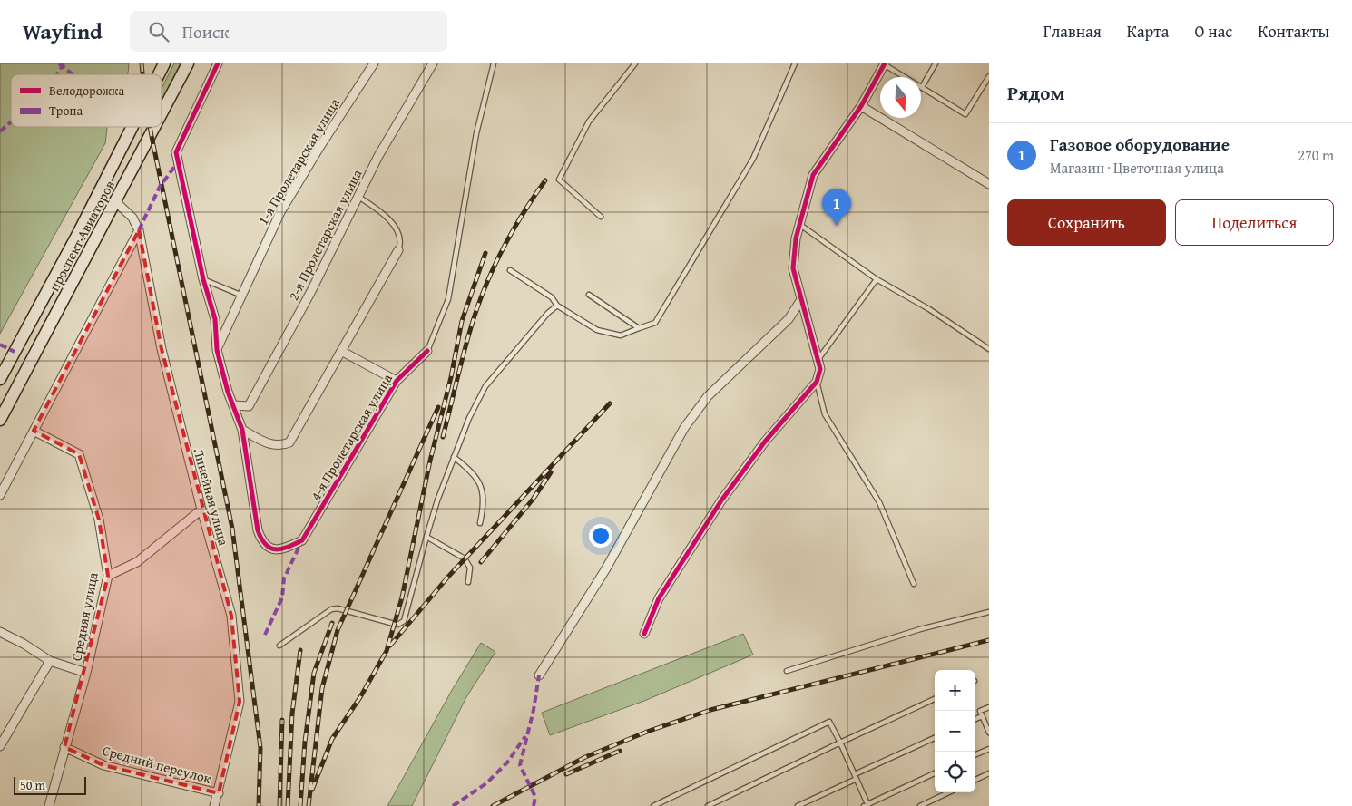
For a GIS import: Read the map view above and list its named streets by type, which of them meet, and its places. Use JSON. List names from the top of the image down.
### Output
{
  "streets": {
    "main road": ["проспект Авиаторов"],
    "street": [
      "1-я Пролетарская улица",
      "2-я Пролетарская улица",
      "4-я Пролетарская улица",
      "Линейная улица",
      "Средняя улица",
      "Средний переулок"
    ]
  },
  "crossings": [
    ["проспект Авиаторов", "Линейная улица"],
    ["Линейная улица", "Средний переулок"],
    ["Средняя улица", "Средний переулок"]
  ],
  "legend": ["Велодорожка", "Тропа"],
  "scale_bar": "50 m",
  "north": "bottom",
  "page": {
    "header": "Wayfind",
    "search": "Поиск",
    "nav": [
      "Главная",
      "Карта",
      "О нас",
      "Контакты"
    ],
    "heading": "Рядом",
    "list": [
      {
        "mark": "1",
        "name": "Газовое оборудование",
        "note": "Магазин · Цветочная улица",
        "value": "270 m"
      }
    ],
    "buttons": ["Сохранить", "Поделиться"],
    "pins": "1",
    "map_buttons": ["+", "−"],
    "scale": "50 m"
  }
}
